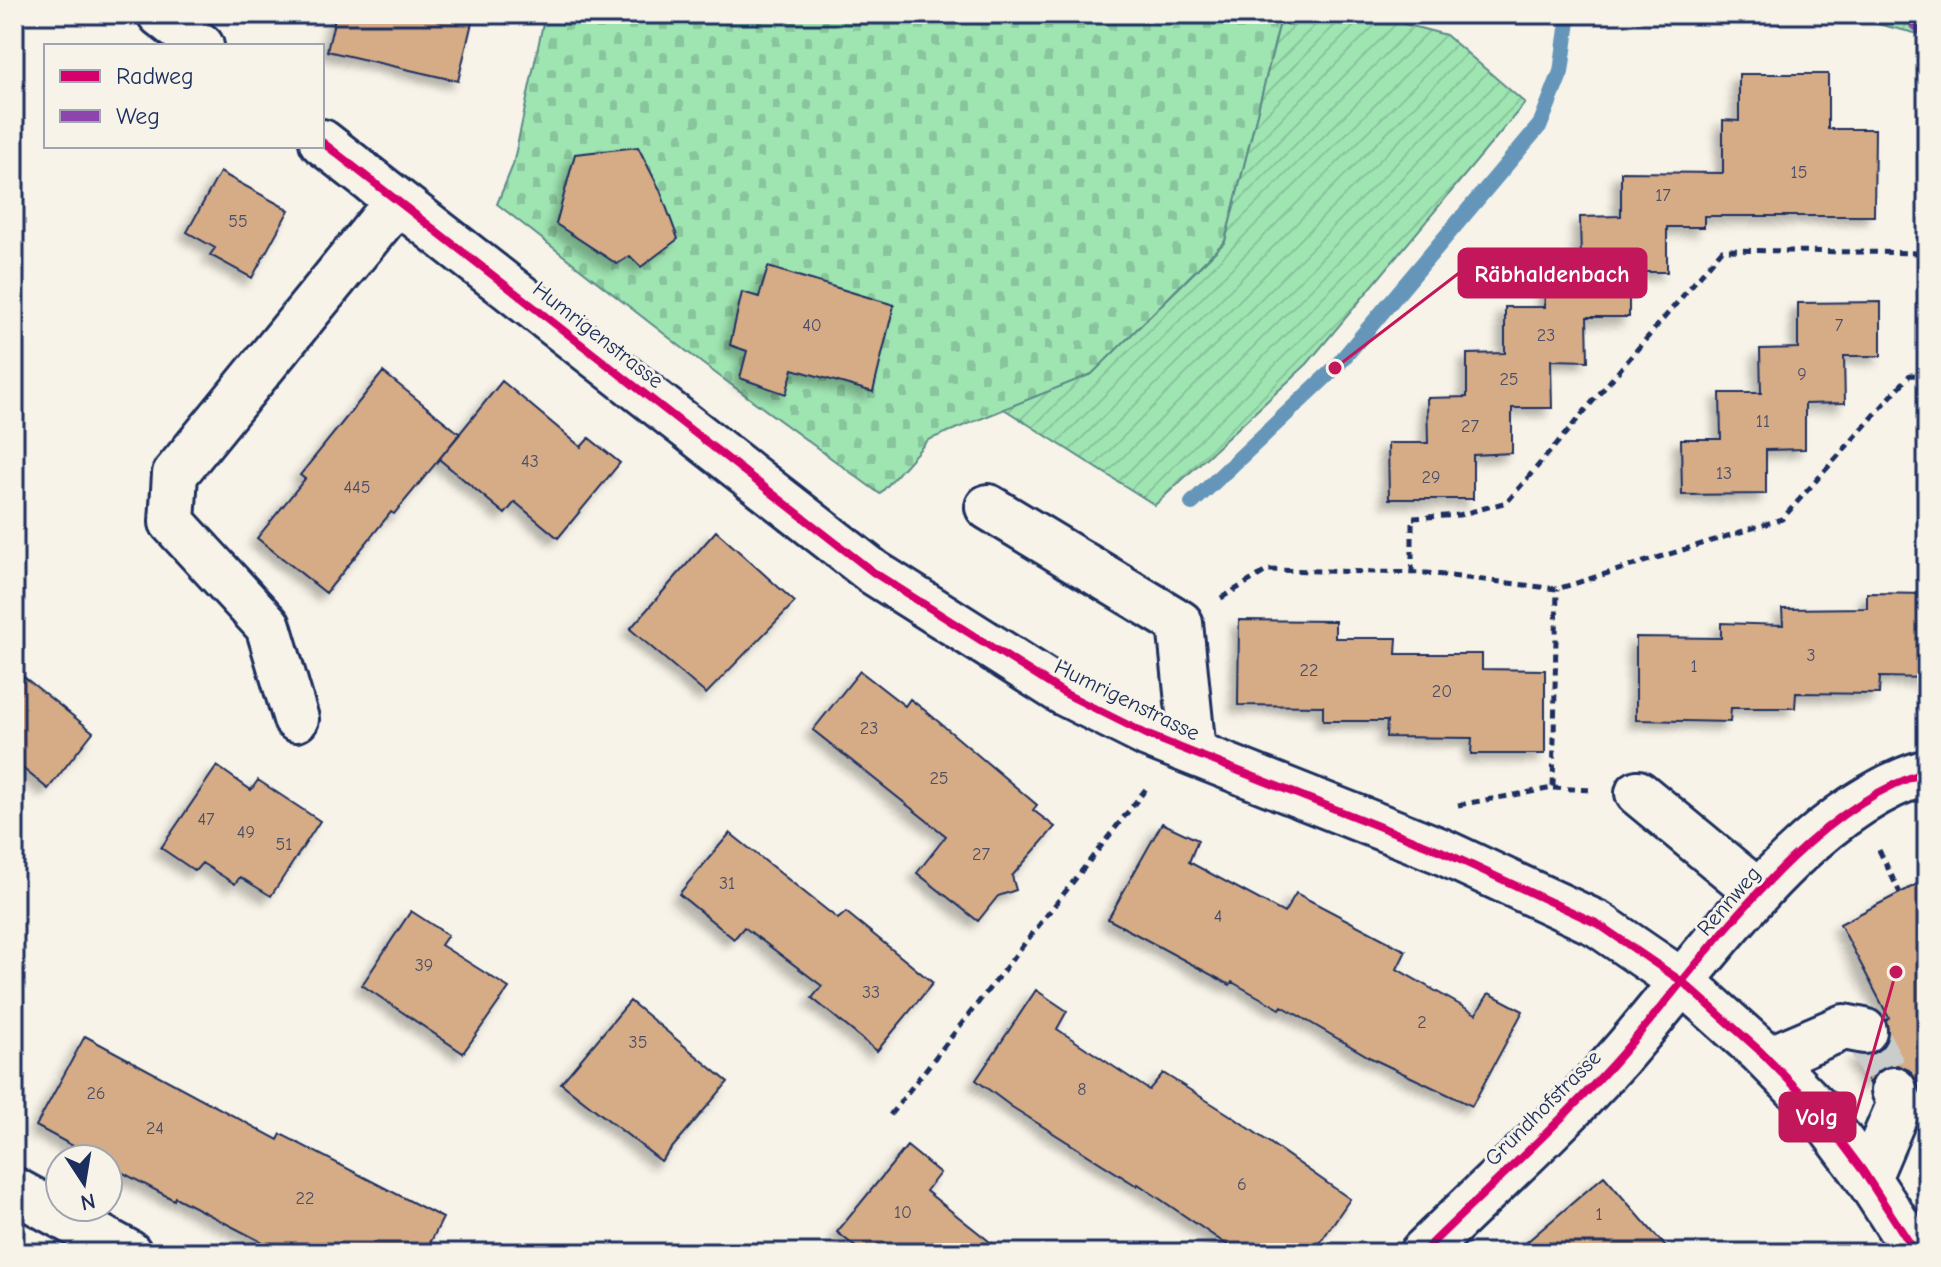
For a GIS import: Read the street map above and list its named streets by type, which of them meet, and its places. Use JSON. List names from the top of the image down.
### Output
{
  "streets": {
    "street": ["Humrigenstrasse", "Rennweg", "Grundhofstrasse"]
  },
  "crossings": [
    ["Humrigenstrasse", "Rennweg"],
    ["Humrigenstrasse", "Grundhofstrasse"],
    ["Rennweg", "Grundhofstrasse"]
  ],
  "places": ["Räbhaldenbach", "Volg"],
  "house_numbers": [
    "15",
    "17",
    "55",
    "40",
    "7",
    "23",
    "9",
    "25",
    "11",
    "27",
    "43",
    "13",
    "29",
    "445",
    "3",
    "1",
    "22",
    "20",
    "23",
    "25",
    "47",
    "49",
    "51",
    "27",
    "31",
    "4",
    "39",
    "33",
    "2",
    "35",
    "8",
    "26",
    "24",
    "6",
    "22",
    "10",
    "1"
  ],
  "legend": ["Radweg", "Weg"],
  "north": "bottom"
}
